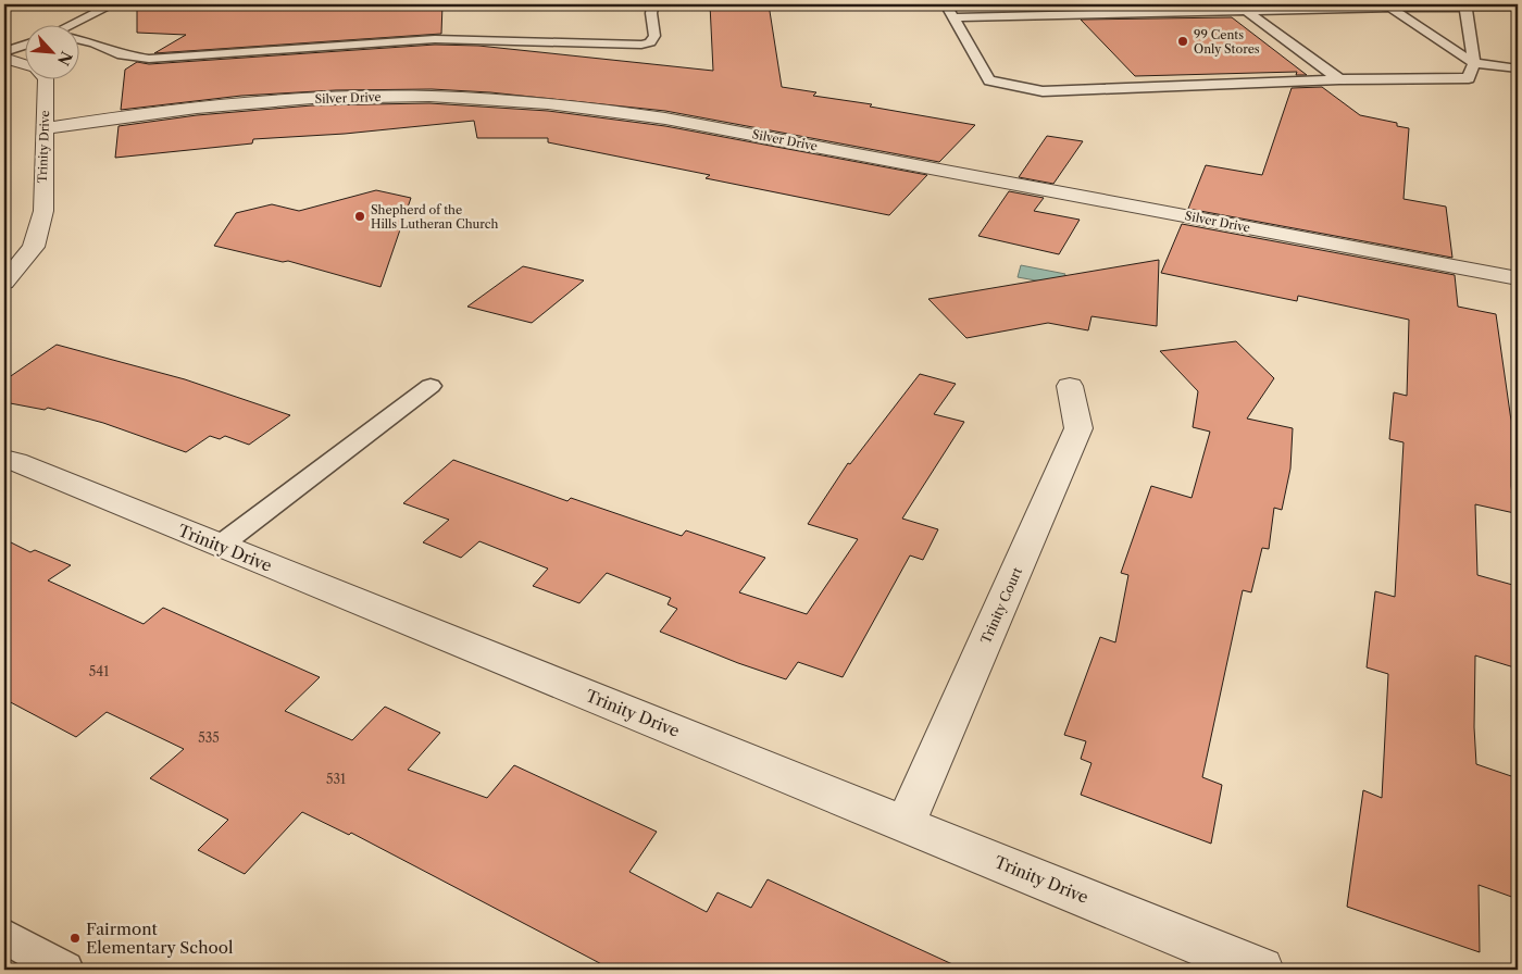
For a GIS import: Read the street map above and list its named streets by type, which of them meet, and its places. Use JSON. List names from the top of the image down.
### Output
{
  "streets": {
    "street": ["Silver Drive", "Trinity Drive", "Trinity Court"]
  },
  "crossings": [
    ["Silver Drive", "Trinity Drive"],
    ["Trinity Drive", "Trinity Court"]
  ],
  "places": ["99 Cents Only Stores", "Shepherd of the Hills Lutheran Church", "Fairmont Elementary School"],
  "house_numbers": ["541", "535", "531"],
  "north": "bottom right"
}
